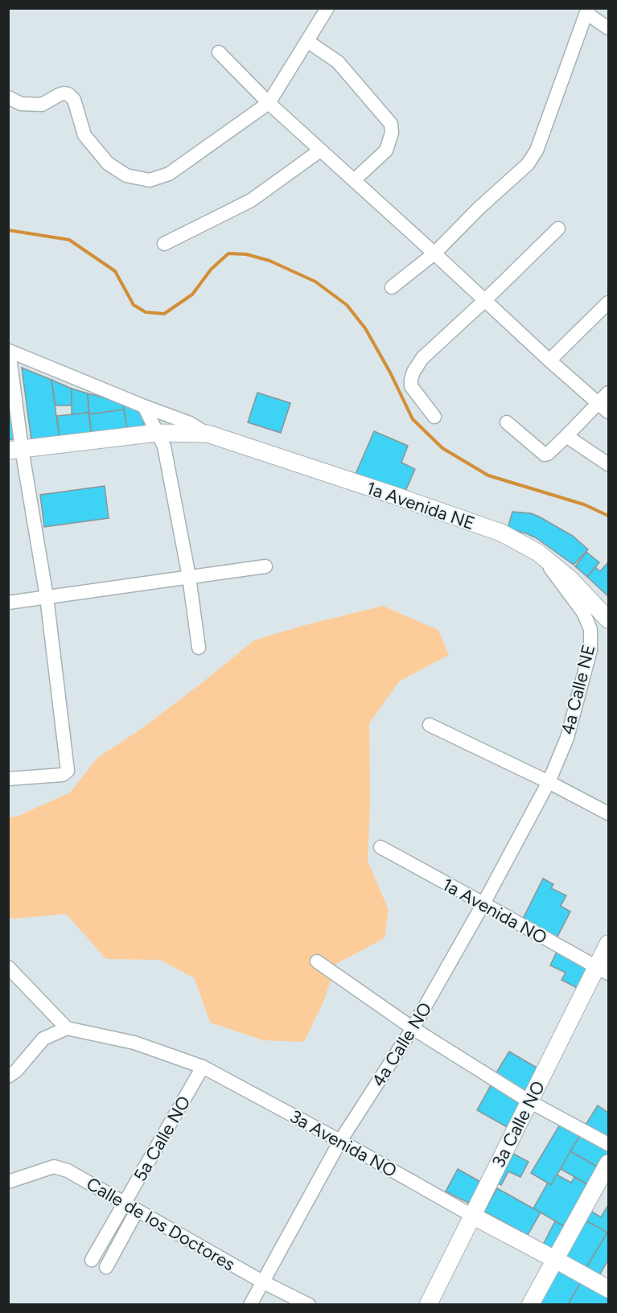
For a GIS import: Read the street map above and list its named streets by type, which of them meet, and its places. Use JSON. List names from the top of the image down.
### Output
{
  "streets": {
    "main road": ["1a Avenida NE", "3a Calle NO", "3a Avenida NO"],
    "street": [
      "4a Calle NE",
      "1a Avenida NO",
      "4a Calle NO",
      "5a Calle NO",
      "Calle de los Doctores"
    ]
  },
  "crossings": [
    ["1a Avenida NE", "4a Calle NE"],
    ["4a Calle NE", "4a Calle NO"],
    ["1a Avenida NO", "4a Calle NO"],
    ["1a Avenida NO", "3a Calle NO"],
    ["4a Calle NO", "3a Avenida NO"],
    ["4a Calle NO", "Calle de los Doctores"],
    ["3a Calle NO", "3a Avenida NO"],
    ["5a Calle NO", "3a Avenida NO"],
    ["5a Calle NO", "Calle de los Doctores"]
  ]
}
